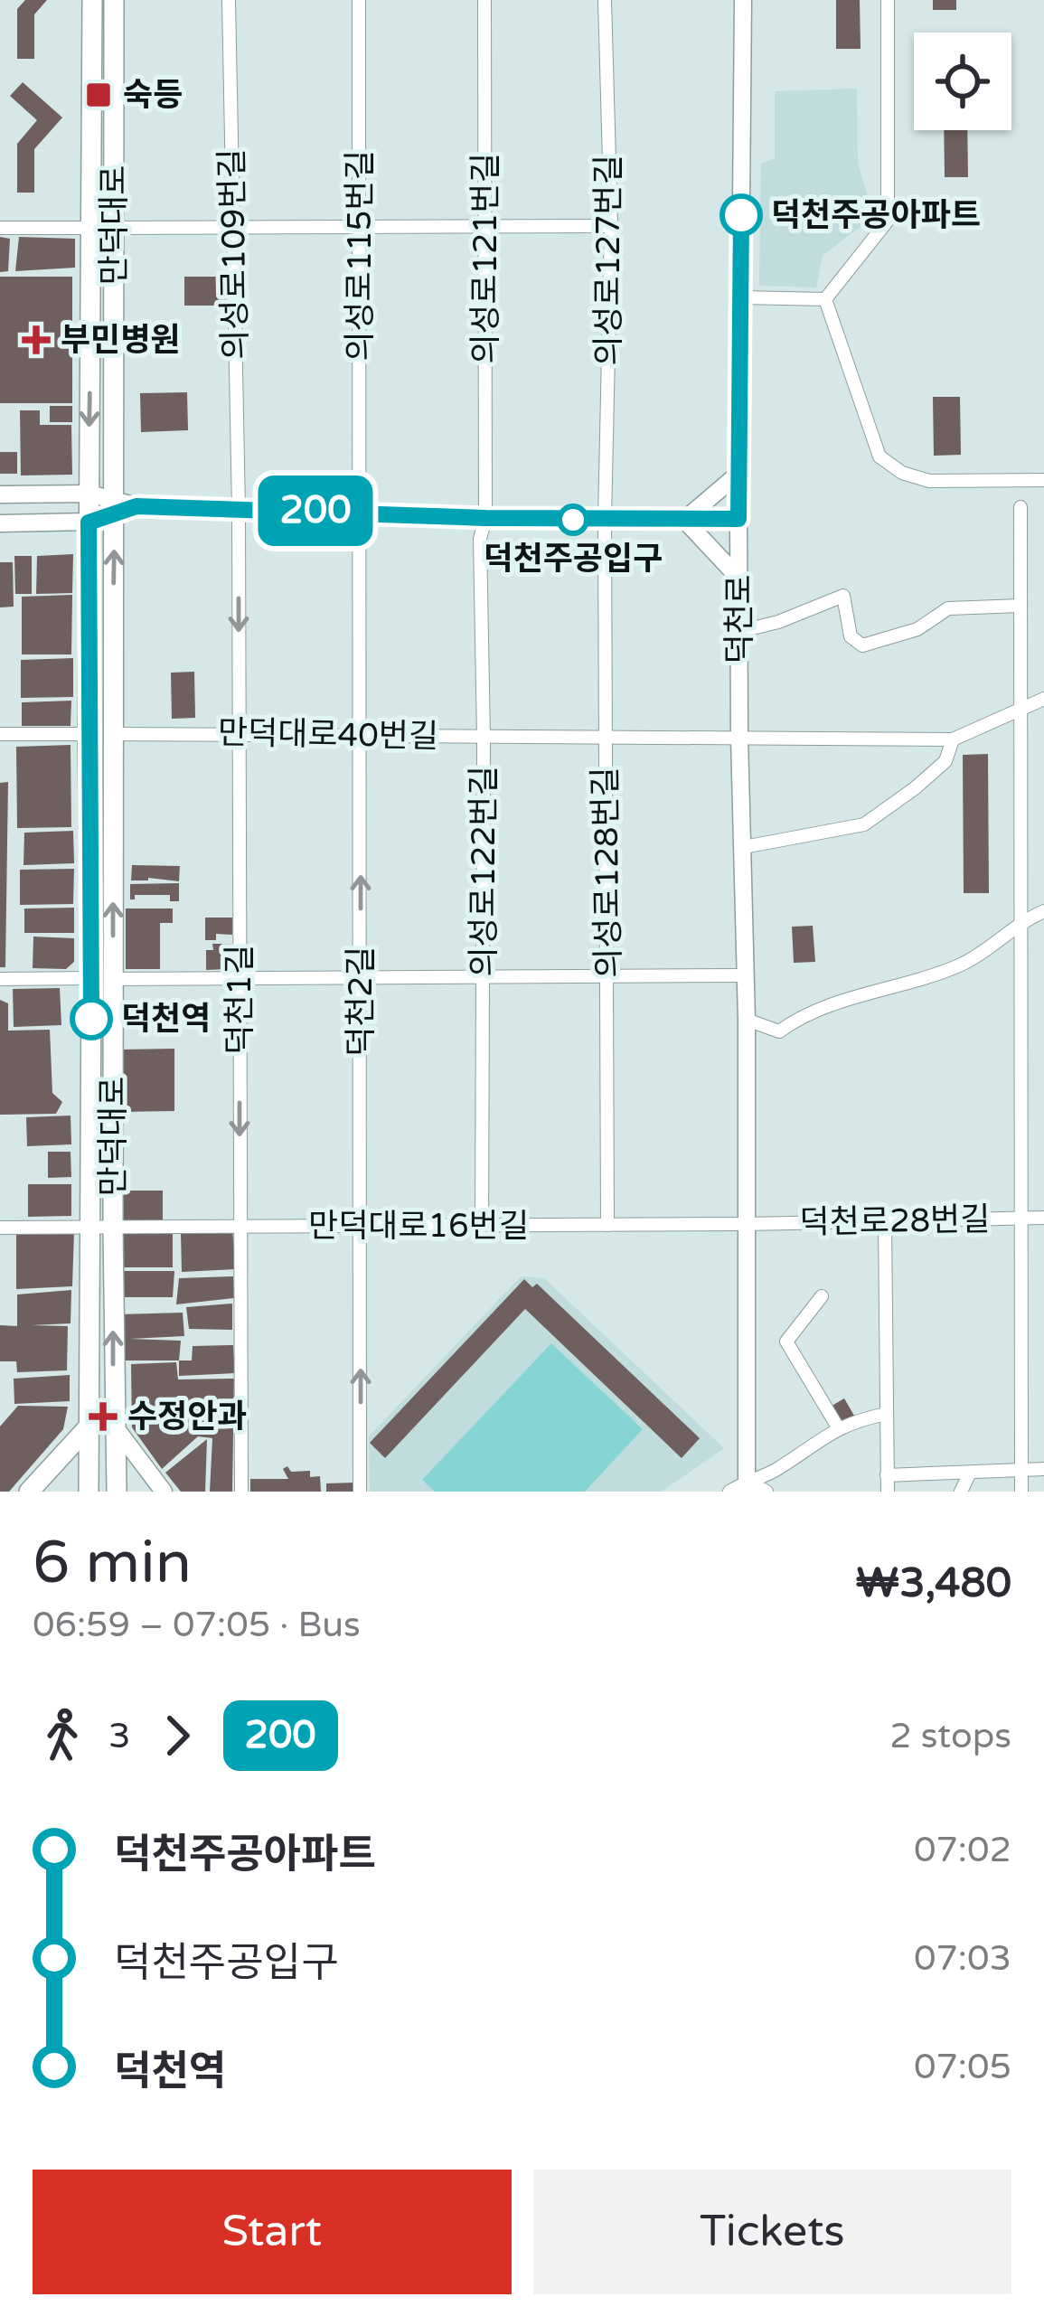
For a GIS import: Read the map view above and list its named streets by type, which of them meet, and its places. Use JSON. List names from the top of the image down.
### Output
{
  "streets": {
    "main road": ["만덕대로", "덕천로"],
    "street": [
      "의성로109번길",
      "의성로115번길",
      "의성로121번길",
      "의성로127번길",
      "만덕대로40번길",
      "의성로122번길",
      "의성로128번길",
      "덕천1길",
      "덕천2길",
      "덕천로28번길",
      "만덕대로16번길"
    ]
  },
  "crossings": [
    ["만덕대로", "만덕대로40번길"],
    ["만덕대로", "만덕대로16번길"],
    ["의성로109번길", "덕천1길"],
    ["의성로115번길", "덕천2길"],
    ["의성로121번길", "의성로122번길"],
    ["의성로127번길", "의성로128번길"],
    ["덕천로", "만덕대로40번길"],
    ["덕천로", "덕천로28번길"],
    ["덕천로", "만덕대로16번길"],
    ["만덕대로40번길", "의성로122번길"],
    ["만덕대로40번길", "의성로128번길"],
    ["만덕대로40번길", "덕천1길"],
    ["만덕대로40번길", "덕천2길"],
    ["의성로122번길", "만덕대로16번길"],
    ["의성로128번길", "만덕대로16번길"],
    ["덕천1길", "만덕대로16번길"],
    ["덕천2길", "만덕대로16번길"],
    ["덕천로28번길", "만덕대로16번길"]
  ],
  "one_way": ["덕천1길", "덕천2길"],
  "places": {
    "transit": ["숙등"],
    "other": ["덕천주공아파트", "덕천주공입구", "덕천역"],
    "health": ["부민병원", "수정안과"]
  },
  "lines": ["bus line 200"],
  "page": {
    "on_map": "200",
    "heading": ["6 min", "06:59 – 07:05 · Bus", "₩3,480"],
    "legs": ["3", "200", "2 stops"],
    "list": [
      {
        "name": "덕천주공아파트",
        "value": "07:02"
      },
      {
        "name": "덕천주공입구",
        "value": "07:03"
      },
      {
        "name": "덕천역",
        "value": "07:05"
      }
    ],
    "buttons": ["Start", "Tickets"]
  }
}
